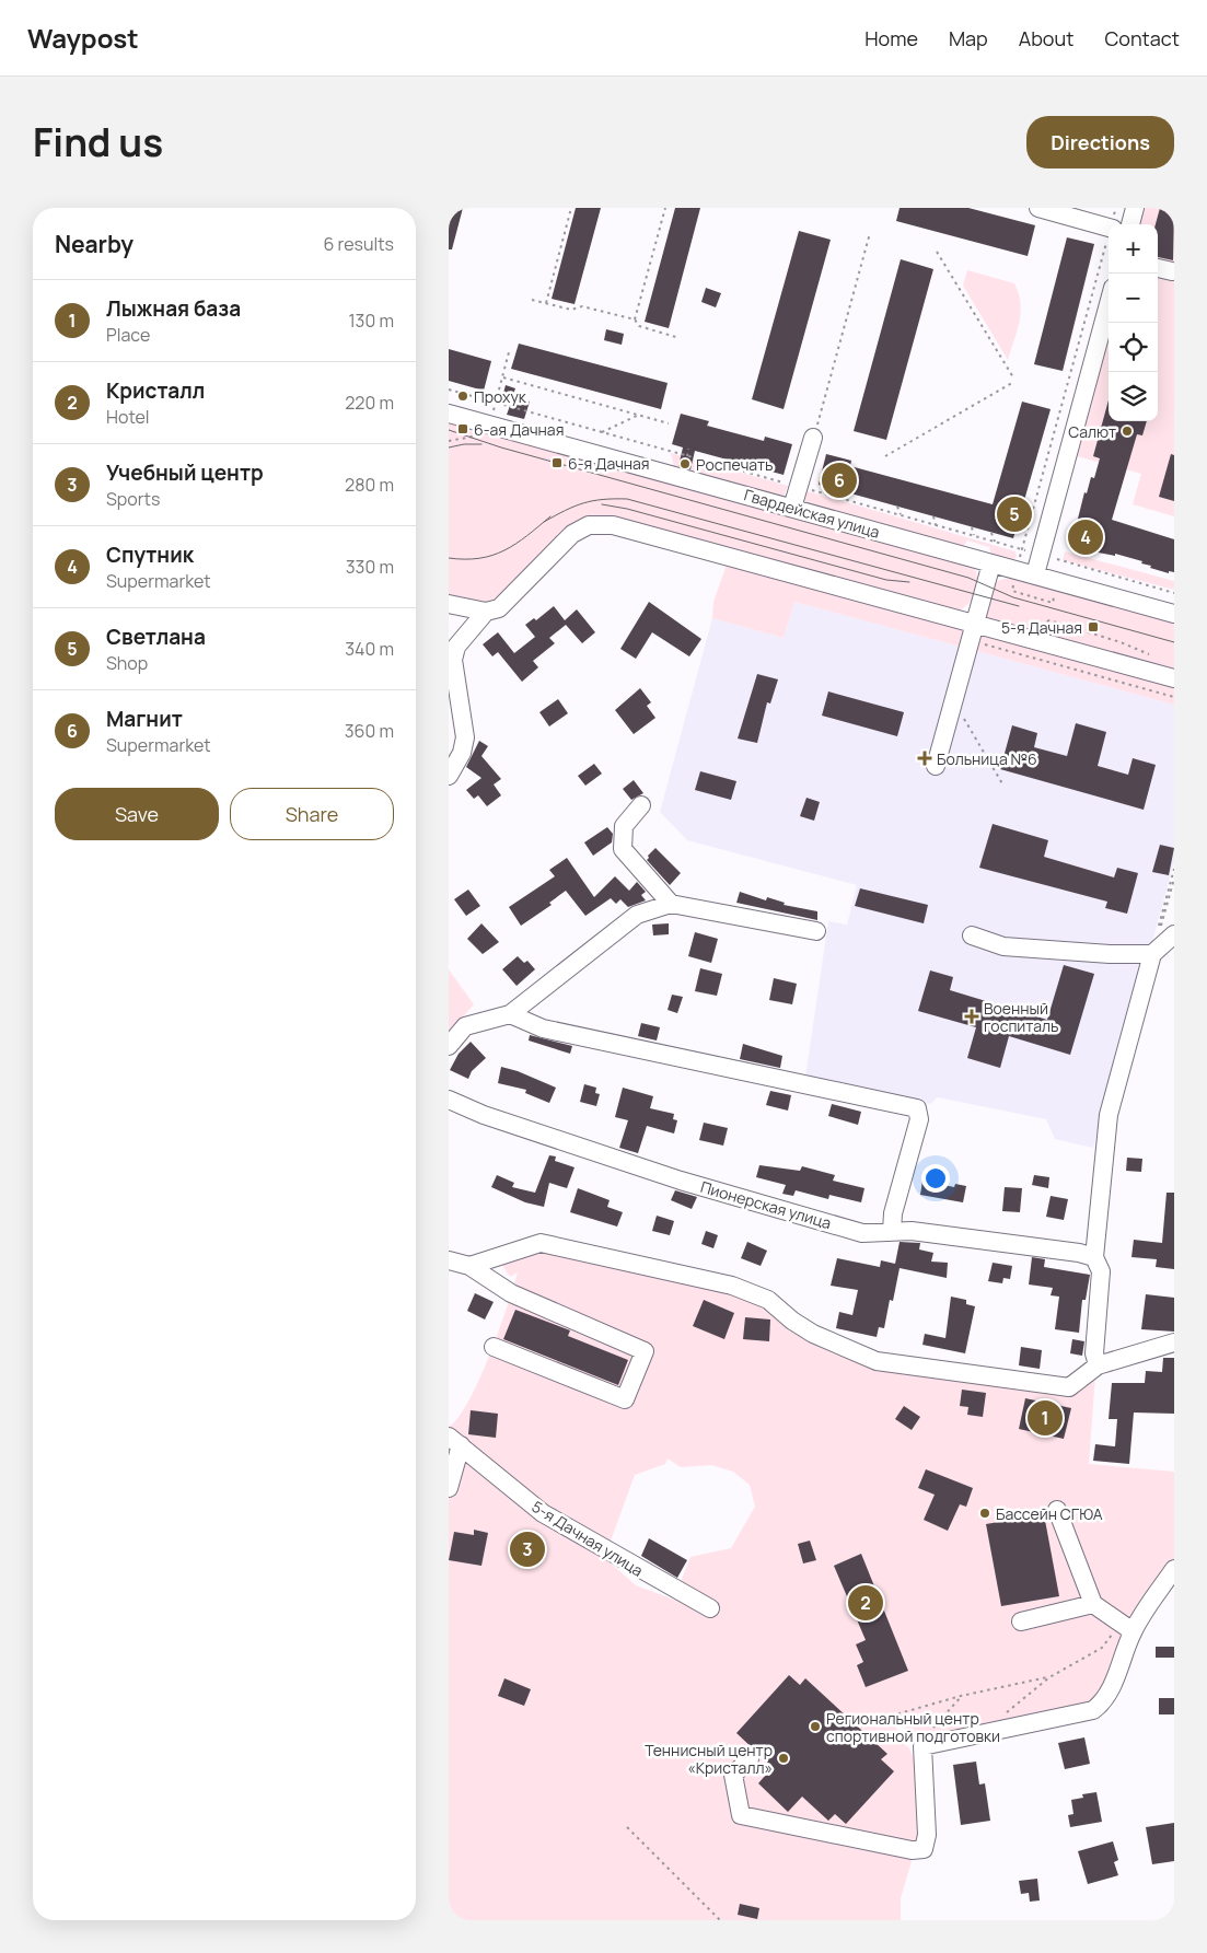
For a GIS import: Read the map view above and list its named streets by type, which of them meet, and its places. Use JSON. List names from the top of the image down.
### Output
{
  "streets": {
    "street": ["Гвардейская улица", "Пионерская улица", "5-я Дачная улица"]
  },
  "places": {
    "other": [
      "Прохук",
      "Салют",
      "Роспечать",
      "Бассейн СГЮА",
      "Региональный центр спортивной подготовки",
      "Теннисный центр «Кристалл»"
    ],
    "transit": ["6-ая Дачная", "6-я Дачная", "5-я Дачная"],
    "health": ["Больница №6", "Военный госпиталь"]
  },
  "page": {
    "header": "Waypost",
    "nav": [
      "Home",
      "Map",
      "About",
      "Contact"
    ],
    "title": "Find us",
    "buttons": [
      "Directions",
      ["Save", "Share"]
    ],
    "heading": ["Nearby", "6 results"],
    "map_buttons": ["+", "−"],
    "list": [
      {
        "mark": "1",
        "name": "Лыжная база",
        "note": "Place",
        "value": "130 m"
      },
      {
        "mark": "2",
        "name": "Кристалл",
        "note": "Hotel",
        "value": "220 m"
      },
      {
        "mark": "3",
        "name": "Учебный центр",
        "note": "Sports",
        "value": "280 m"
      },
      {
        "mark": "4",
        "name": "Спутник",
        "note": "Supermarket",
        "value": "330 m"
      },
      {
        "mark": "5",
        "name": "Светлана",
        "note": "Shop",
        "value": "340 m"
      },
      {
        "mark": "6",
        "name": "Магнит",
        "note": "Supermarket",
        "value": "360 m"
      }
    ],
    "pins": [
      "6",
      "5",
      "4",
      "1",
      "3",
      "2"
    ]
  }
}
